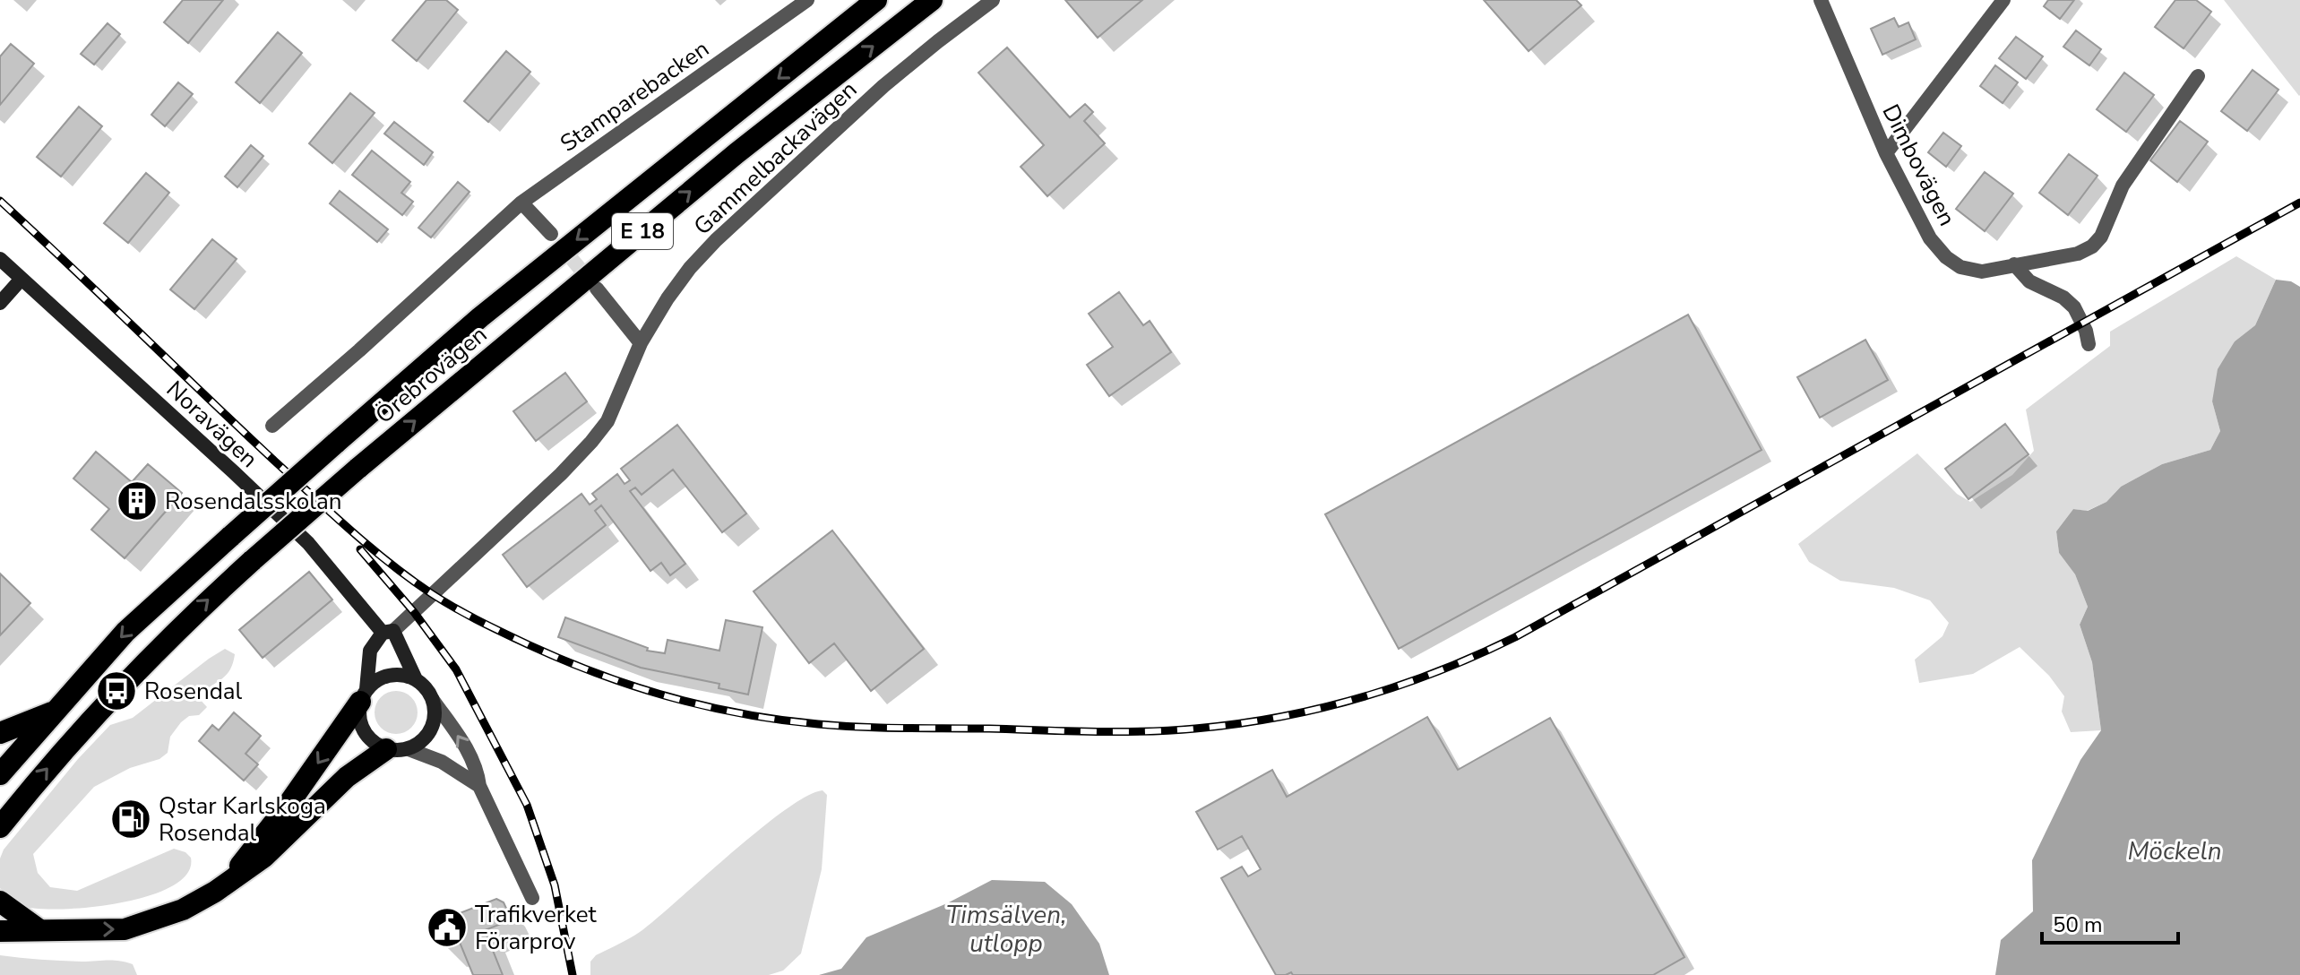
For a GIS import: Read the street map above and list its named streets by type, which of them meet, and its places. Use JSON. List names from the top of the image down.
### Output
{
  "streets": {
    "highway": ["E 18", "Örebrovägen"],
    "street": [
      "Stamparebacken",
      "Gammelbackavägen",
      "Dimbovägen",
      "Noravägen"
    ]
  },
  "crossings": [
    ["Gammelbackavägen", "Noravägen"]
  ],
  "water": ["Möckeln", "Timsälven, utlopp"],
  "places": {
    "building": ["Rosendalsskolan"],
    "bus stop": ["Rosendal"],
    "fuel station": ["Qstar Karlskoga Rosendal"],
    "public building": ["Trafikverket Förarprov"]
  },
  "scale_bar": "50 m"
}
